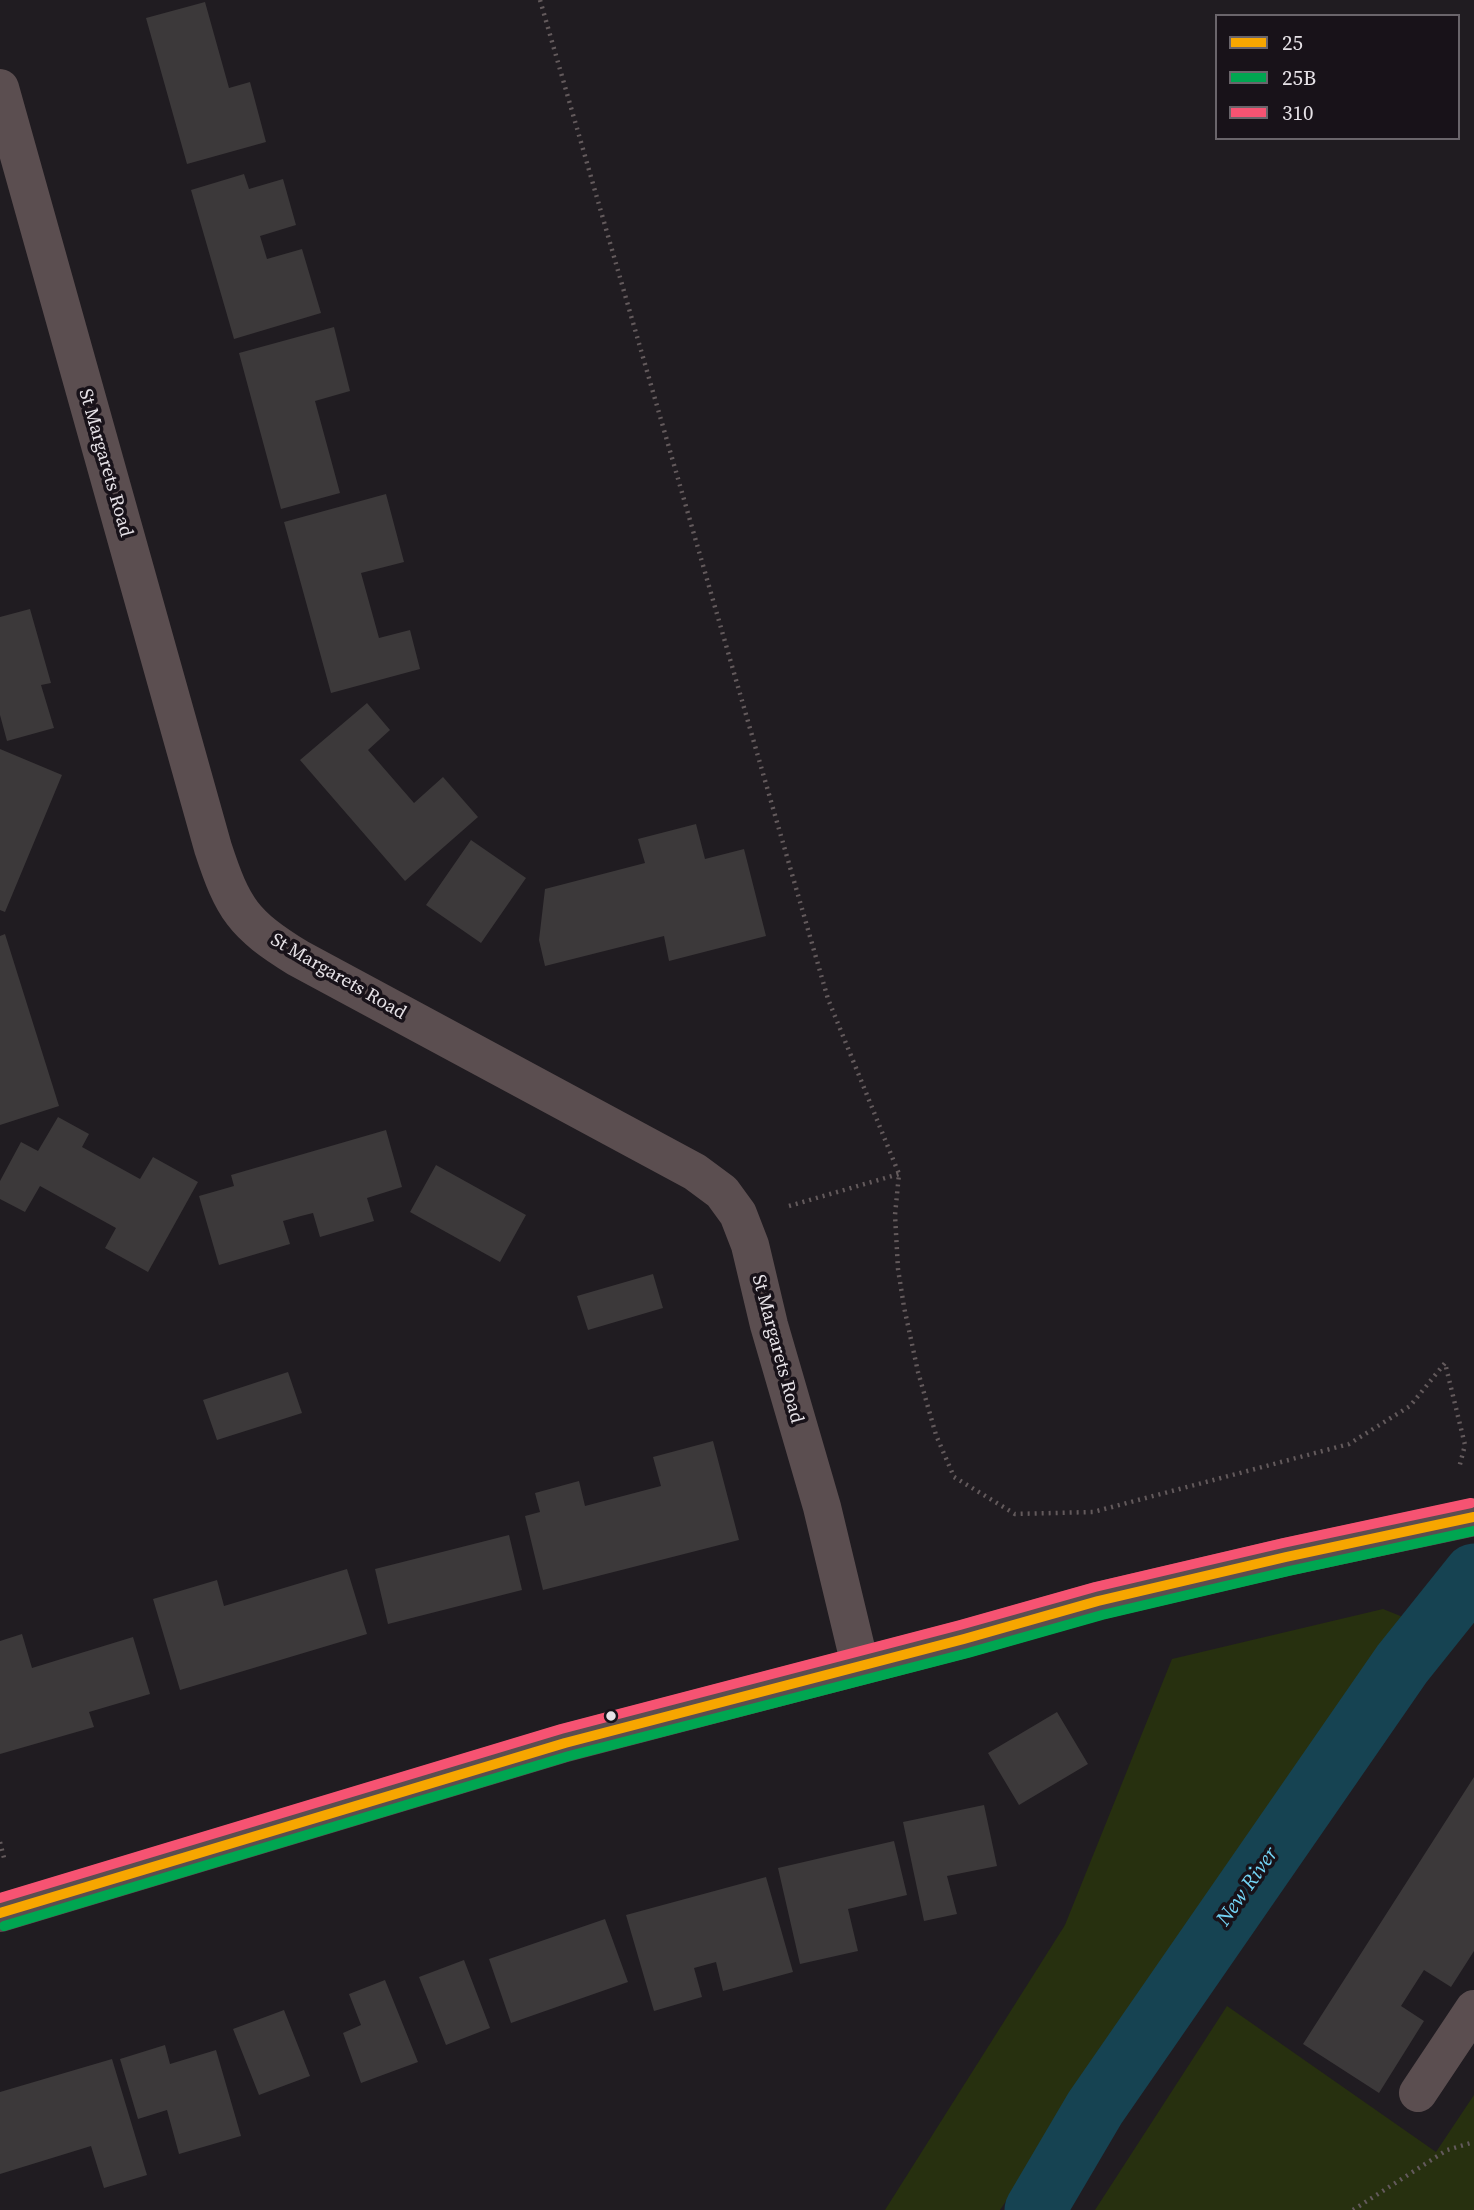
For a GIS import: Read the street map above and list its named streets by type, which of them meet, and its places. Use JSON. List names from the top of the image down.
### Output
{
  "streets": {
    "street": ["St Margarets Road"]
  },
  "water": ["New River"],
  "lines": ["transit line 310", "transit line 25", "transit line 25B"],
  "legend": ["25", "25B", "310"]
}
